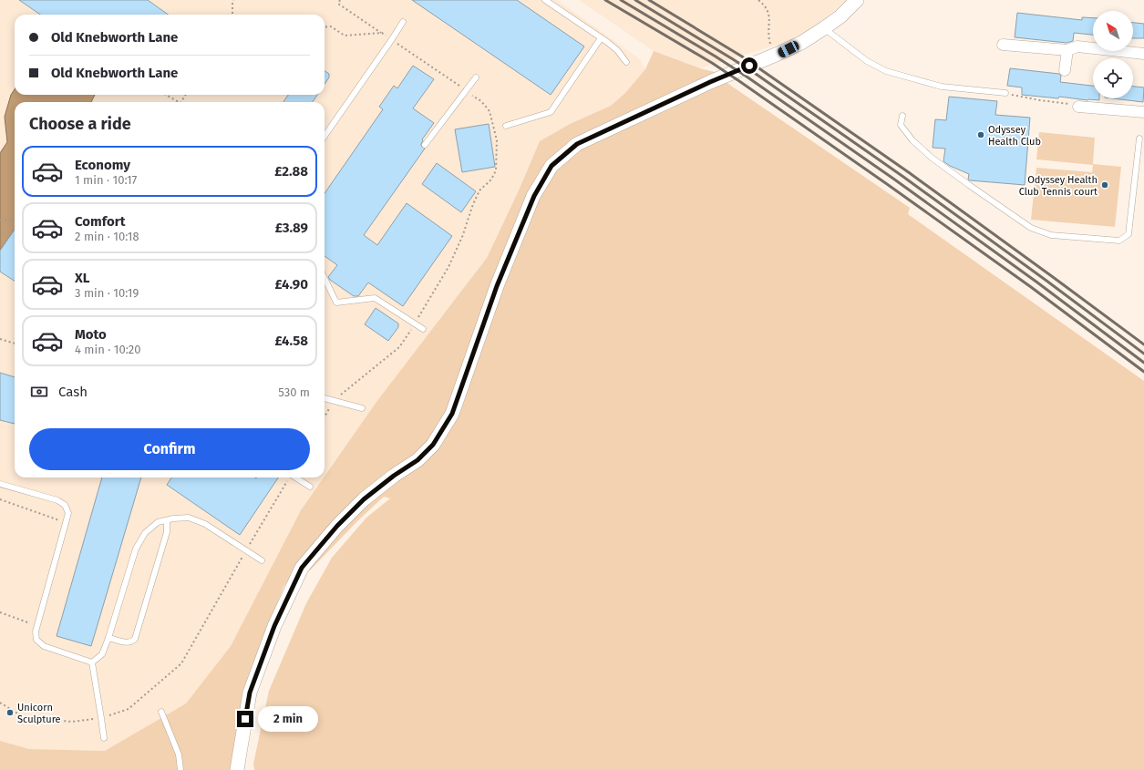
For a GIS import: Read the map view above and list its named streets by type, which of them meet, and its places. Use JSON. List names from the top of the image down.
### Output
{
  "places": ["Odyssey Health Club", "Odyssey Health Club Tennis court", "Unicorn Sculpture"],
  "north": "top left",
  "page": {
    "banner": ["Old Knebworth Lane", "Old Knebworth Lane"],
    "heading": "Choose a ride",
    "list": [
      {
        "name": "Economy",
        "note": "1 min · 10:17",
        "value": "£2.88"
      },
      {
        "name": "Comfort",
        "note": "2 min · 10:18",
        "value": "£3.89"
      },
      {
        "name": "XL",
        "note": "3 min · 10:19",
        "value": "£4.90"
      },
      {
        "name": "Moto",
        "note": "4 min · 10:20",
        "value": "£4.58"
      }
    ],
    "pay": ["Cash", "530 m"],
    "buttons": "Confirm",
    "bubble": "2 min"
  }
}
